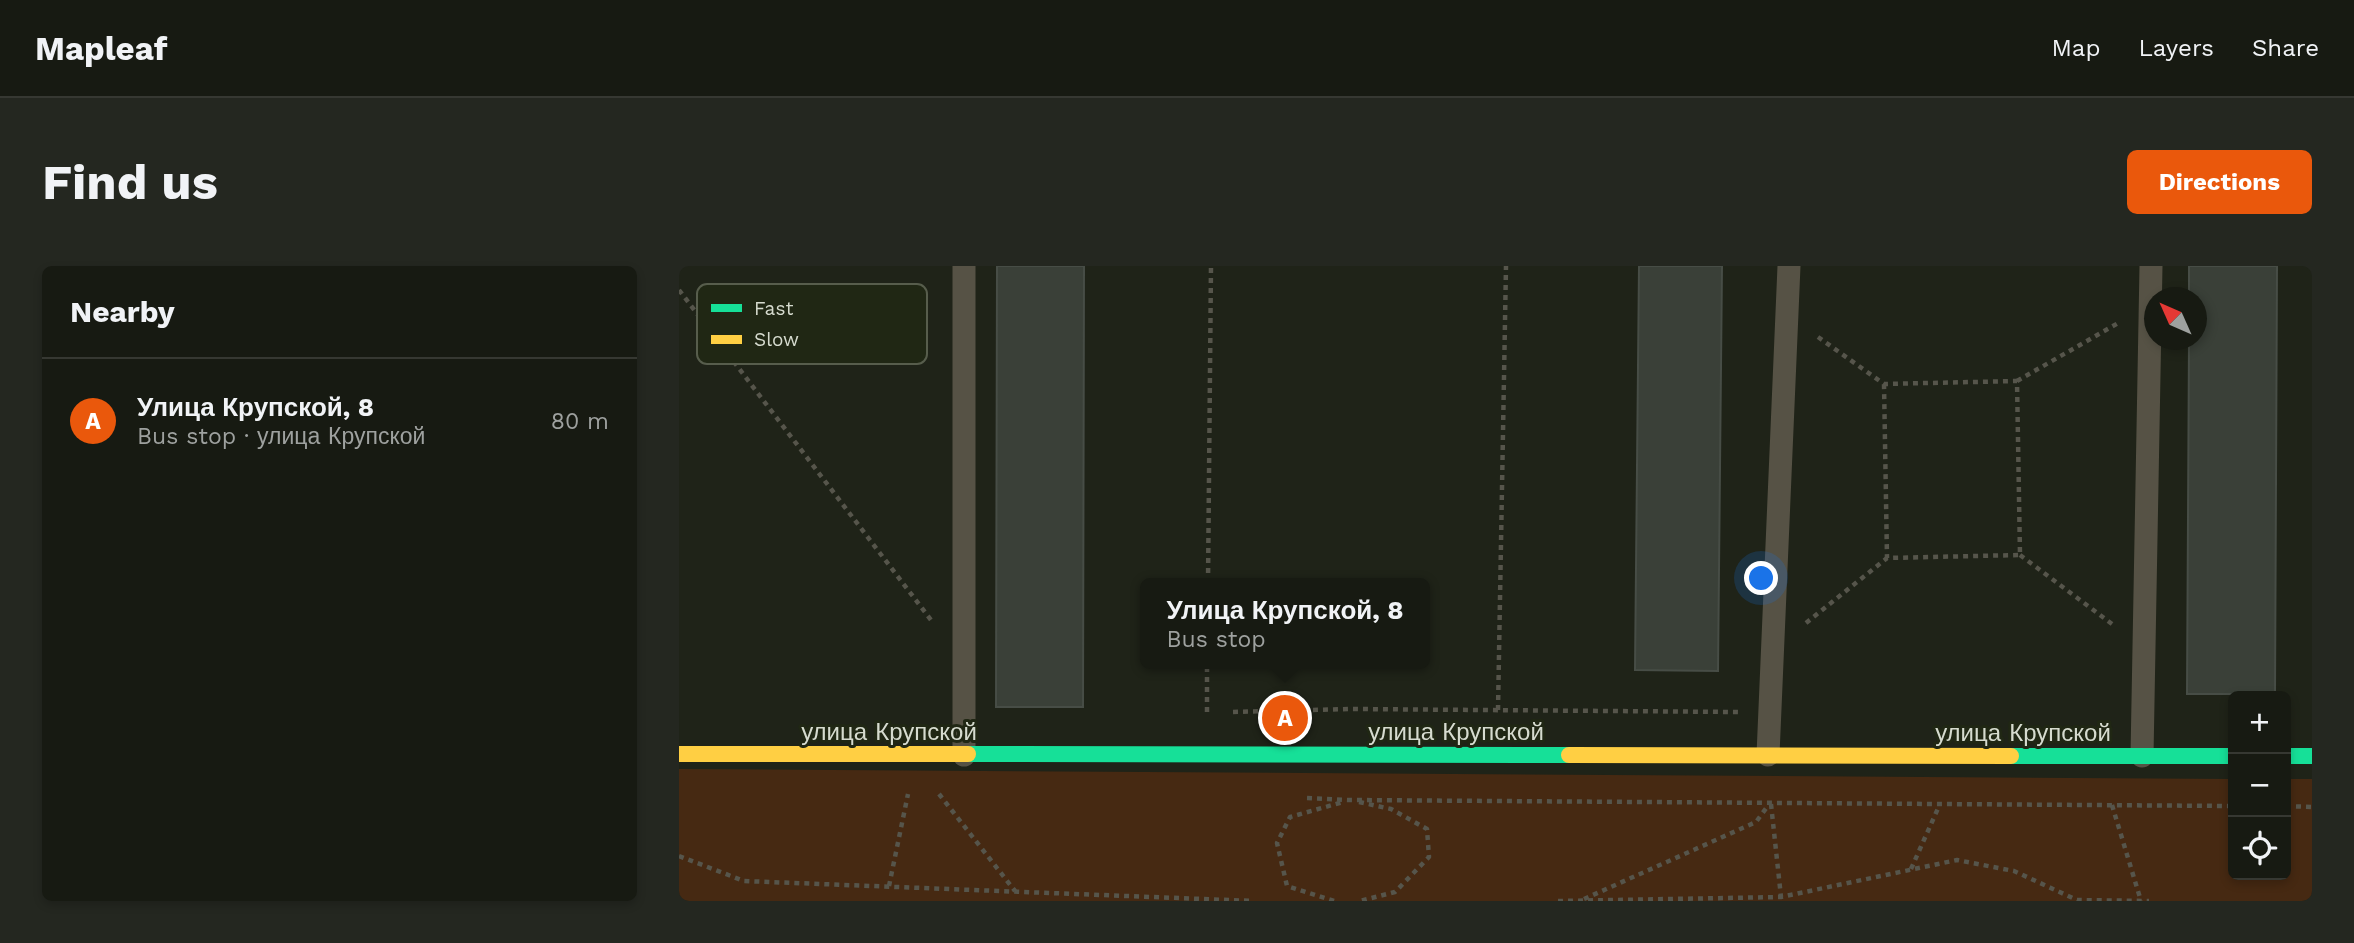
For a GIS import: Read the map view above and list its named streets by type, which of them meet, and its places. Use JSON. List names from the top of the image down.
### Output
{
  "streets": {
    "street": ["улица Крупской"]
  },
  "legend": ["Fast", "Slow"],
  "north": "top left",
  "page": {
    "header": "Mapleaf",
    "nav": ["Map", "Layers", "Share"],
    "buttons": "Directions",
    "title": "Find us",
    "heading": "Nearby",
    "list": [
      {
        "mark": "A",
        "name": "Улица Крупской, 8",
        "note": "Bus stop · улица Крупской",
        "value": "80 m"
      }
    ],
    "popup": ["Улица Крупской, 8", "Bus stop"],
    "map_buttons": ["+", "−"],
    "pins": "A"
  }
}
